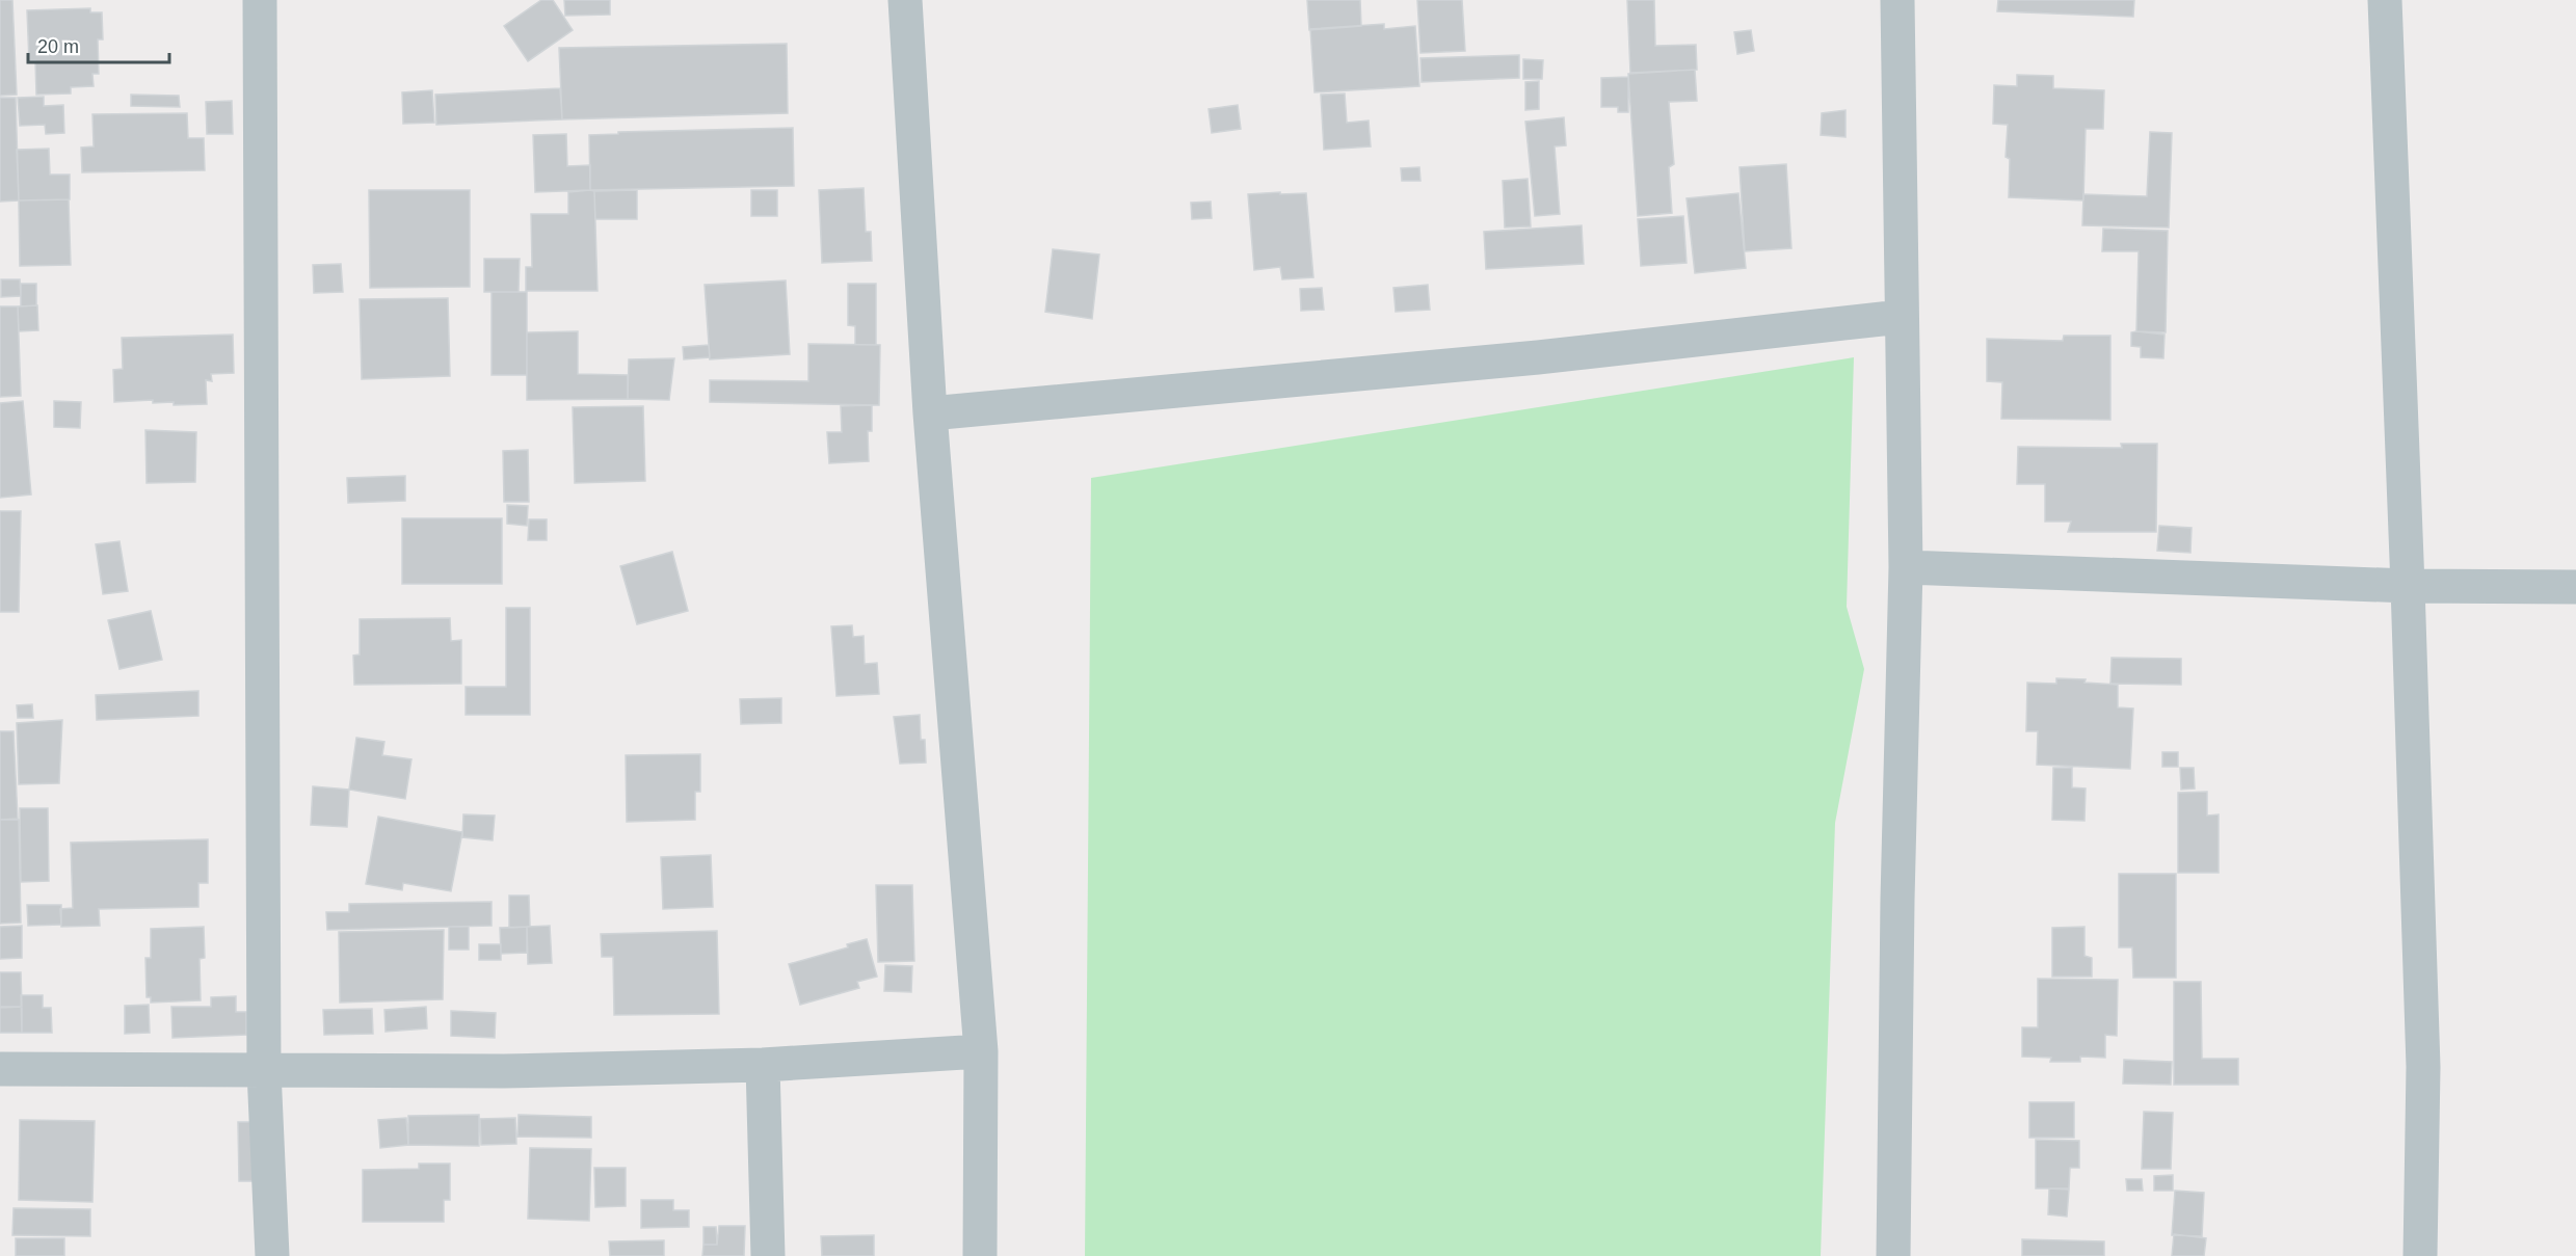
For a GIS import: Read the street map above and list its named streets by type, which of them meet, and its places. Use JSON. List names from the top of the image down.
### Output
{
  "scale_bar": "20 m"
}
